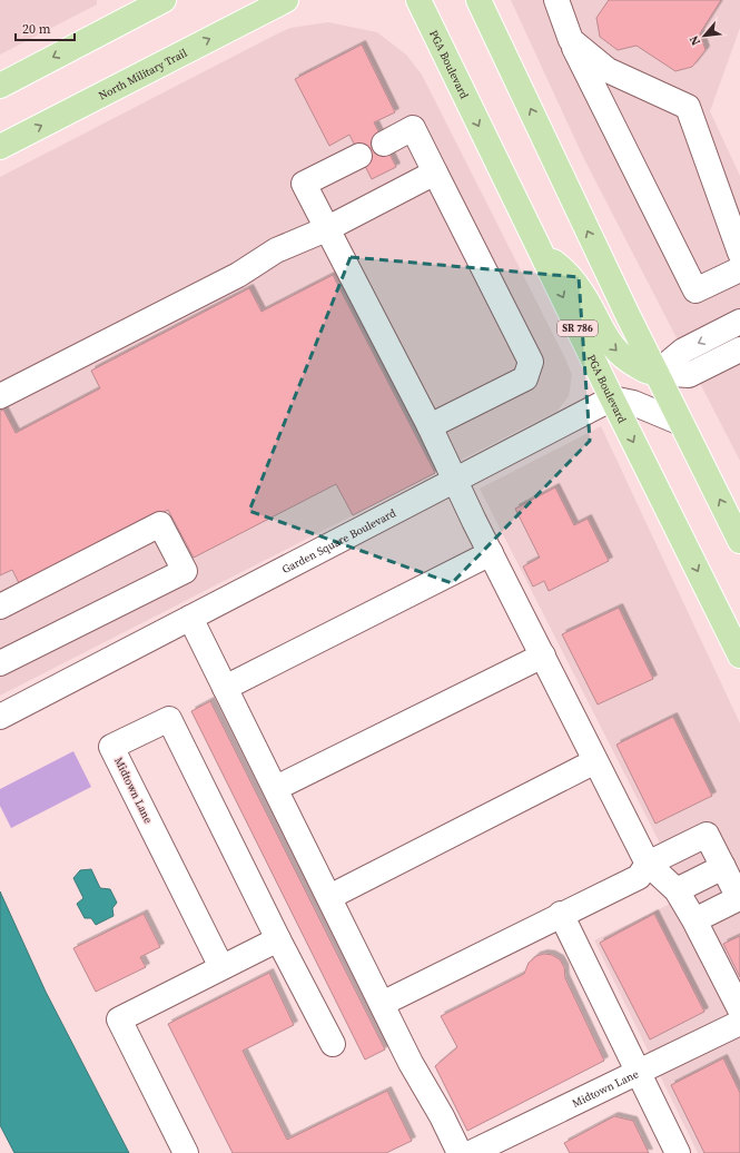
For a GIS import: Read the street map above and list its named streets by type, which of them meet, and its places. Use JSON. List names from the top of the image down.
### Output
{
  "streets": {
    "main road": ["PGA Boulevard", "North Military Trail", "SR 786"],
    "street": ["Garden Square Boulevard", "Midtown Lane"]
  },
  "crossings": [
    ["PGA Boulevard", "Garden Square Boulevard"]
  ],
  "scale_bar": "20 m",
  "north": "bottom left"
}
